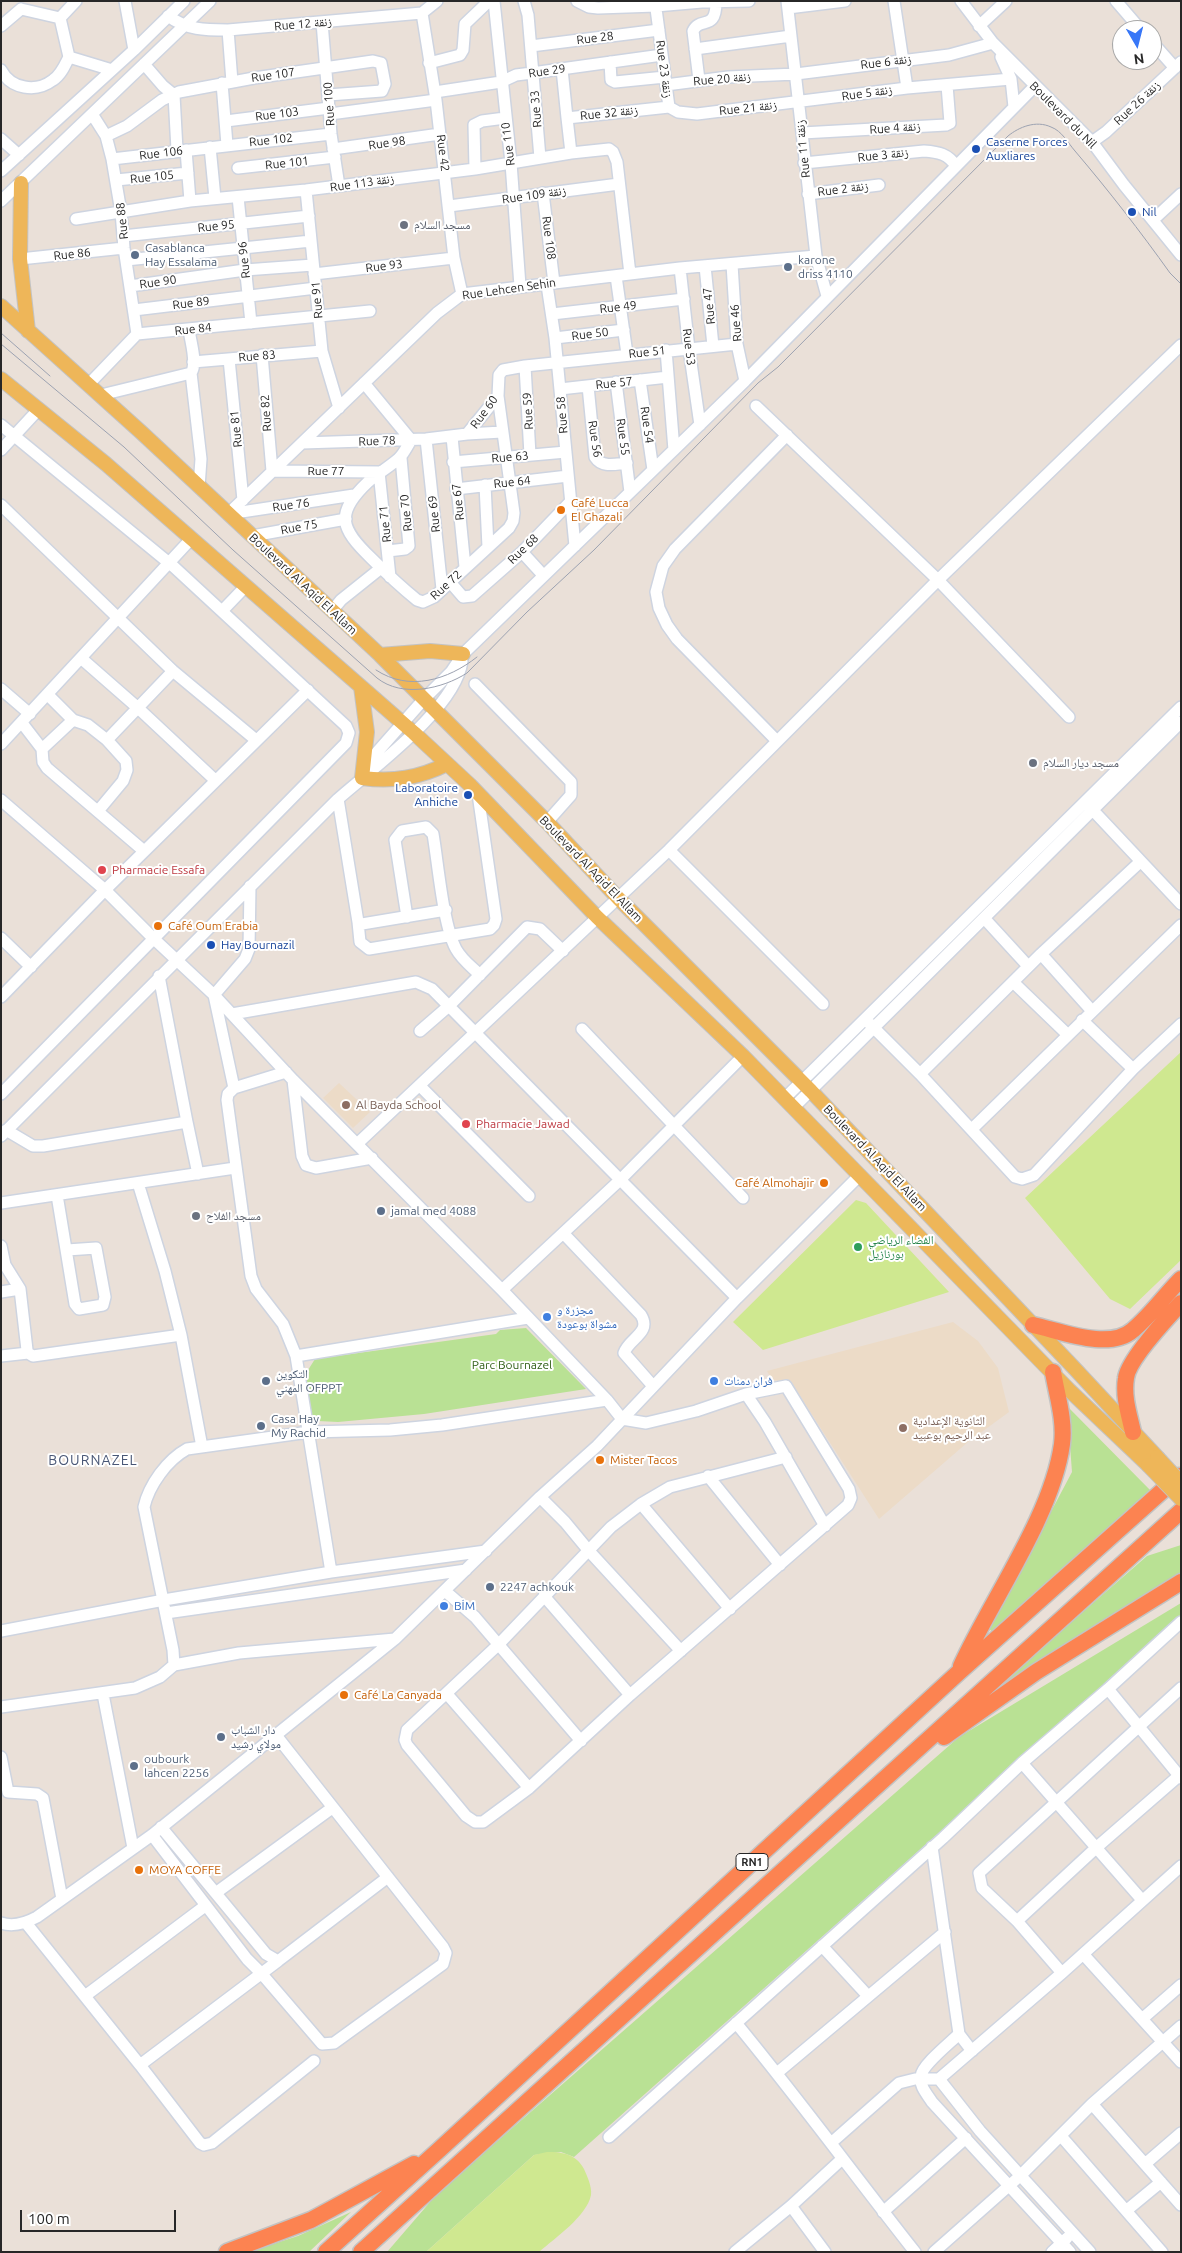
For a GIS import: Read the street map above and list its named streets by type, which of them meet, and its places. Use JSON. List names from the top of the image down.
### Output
{
  "streets": {
    "highway": ["RN1"],
    "main road": ["Boulevard Al Aqid El Allam"],
    "street": [
      "Rue 12 زنقة",
      "Rue 28",
      "Rue 6 زنقة",
      "Rue 23 زنقة",
      "Rue 29",
      "Rue 107",
      "Rue 20 زنقة",
      "Rue 5 زنقة",
      "Rue 26 زنقة",
      "Rue 100",
      "Rue 21 زنقة",
      "Rue 33",
      "Rue 32 زنقة",
      "Rue 103",
      "Boulevard du Nil",
      "Rue 4 زنقة",
      "Rue 102",
      "Rue 98",
      "Rue 110",
      "Rue 11 زنقة",
      "Rue 106",
      "Rue 42",
      "Rue 3 زنقة",
      "Rue 101",
      "Rue 105",
      "Rue 113 زنقة",
      "Rue 2 زنقة",
      "Rue 109 زنقة",
      "Rue 88",
      "Rue 95",
      "Rue 108",
      "Rue 86",
      "Rue 96",
      "Rue 93",
      "Rue 90",
      "Rue Lehcen Sehin",
      "Rue 91",
      "Rue 89",
      "Rue 47",
      "Rue 49",
      "Rue 46",
      "Rue 84",
      "Rue 50",
      "Rue 53",
      "Rue 51",
      "Rue 83",
      "Rue 57",
      "Rue 59",
      "Rue 60",
      "Rue 82",
      "Rue 58",
      "Rue 54",
      "Rue 81",
      "Rue 55",
      "Rue 56",
      "Rue 78",
      "Rue 63",
      "Rue 77",
      "Rue 64",
      "Rue 67",
      "Rue 76",
      "Rue 70",
      "Rue 69",
      "Rue 71",
      "Rue 75",
      "Rue 68",
      "Rue 72"
    ]
  },
  "crossings": [
    ["Rue 12 زنقة", "Rue 100"],
    ["Rue 12 زنقة", "Rue 42"],
    ["Rue 28", "Rue 23 زنقة"],
    ["Rue 28", "Rue 33"],
    ["Rue 6 زنقة", "Rue 20 زنقة"],
    ["Rue 6 زنقة", "Rue 5 زنقة"],
    ["Rue 6 زنقة", "Boulevard du Nil"],
    ["Rue 6 زنقة", "Rue 11 زنقة"],
    ["Rue 23 زنقة", "Rue 29"],
    ["Rue 23 زنقة", "Rue 20 زنقة"],
    ["Rue 23 زنقة", "Rue 21 زنقة"],
    ["Rue 23 زنقة", "Rue 32 زنقة"],
    ["Rue 29", "Rue 20 زنقة"],
    ["Rue 29", "Rue 33"],
    ["Rue 29", "Rue 32 زنقة"],
    ["Rue 29", "Rue 103"],
    ["Rue 29", "Rue 110"],
    ["Rue 29", "Rue 42"],
    ["Rue 107", "Rue 100"],
    ["Rue 107", "Rue 88"],
    ["Rue 5 زنقة", "Rue 21 زنقة"],
    ["Rue 5 زنقة", "Rue 11 زنقة"],
    ["Rue 26 زنقة", "Boulevard du Nil"],
    ["Rue 100", "Rue 103"],
    ["Rue 100", "Rue 102"],
    ["Rue 100", "Rue 98"],
    ["Rue 100", "Rue 101"],
    ["Rue 100", "Rue 113 زنقة"],
    ["Rue 21 زنقة", "Rue 11 زنقة"],
    ["Rue 33", "Rue 113 زنقة"],
    ["Rue 4 زنقة", "Rue 11 زنقة"],
    ["Rue 102", "Rue 106"],
    ["Rue 98", "Rue 42"],
    ["Rue 98", "Rue 101"],
    ["Rue 110", "Rue 113 زنقة"],
    ["Rue 110", "Rue 109 زنقة"],
    ["Rue 110", "Rue Lehcen Sehin"],
    ["Rue 11 زنقة", "Rue 3 زنقة"],
    ["Rue 11 زنقة", "Rue 2 زنقة"],
    ["Rue 11 زنقة", "Rue Lehcen Sehin"],
    ["Rue 106", "Rue 88"],
    ["Rue 42", "Rue 113 زنقة"],
    ["Rue 42", "Rue 109 زنقة"],
    ["Rue 42", "Rue 93"],
    ["Rue 42", "Rue Lehcen Sehin"],
    ["Rue 105", "Rue 88"],
    ["Rue 113 زنقة", "Rue 109 زنقة"],
    ["Rue 113 زنقة", "Rue 88"],
    ["Rue 113 زنقة", "Rue 96"],
    ["Rue 113 زنقة", "Rue 91"],
    ["Rue 109 زنقة", "Rue 108"],
    ["Rue 88", "Rue 95"],
    ["Rue 88", "Rue 86"],
    ["Rue 88", "Rue 90"],
    ["Rue 88", "Rue 89"],
    ["Rue 88", "Rue 84"],
    ["Rue 95", "Rue 96"],
    ["Rue 95", "Rue 91"],
    ["Rue 108", "Rue Lehcen Sehin"],
    ["Rue 108", "Rue 58"],
    ["Rue 86", "Rue 96"],
    ["Rue 86", "Rue 91"],
    ["Rue 96", "Rue 93"],
    ["Rue 96", "Rue 90"],
    ["Rue 96", "Rue 89"],
    ["Rue 96", "Rue 84"],
    ["Rue 93", "Rue 90"],
    ["Rue 93", "Rue 91"],
    ["Rue Lehcen Sehin", "Rue 91"],
    ["Rue Lehcen Sehin", "Rue 47"],
    ["Rue Lehcen Sehin", "Rue 46"],
    ["Rue Lehcen Sehin", "Rue 53"],
    ["Rue Lehcen Sehin", "Rue 82"],
    ["Rue Lehcen Sehin", "Rue 58"],
    ["Rue Lehcen Sehin", "Rue 81"],
    ["Rue Lehcen Sehin", "Rue 78"],
    ["Rue Lehcen Sehin", "Rue 77"],
    ["Rue Lehcen Sehin", "Rue 76"],
    ["Rue Lehcen Sehin", "Boulevard Al Aqid El Allam"],
    ["Rue 91", "Rue 89"],
    ["Rue 91", "Rue 84"],
    ["Rue 91", "Rue 83"],
    ["Rue 47", "Rue 51"],
    ["Rue 49", "Rue 53"],
    ["Rue 49", "Rue 58"],
    ["Rue 46", "Rue 51"],
    ["Rue 50", "Rue 58"],
    ["Rue 53", "Rue 51"],
    ["Rue 53", "Rue 57"],
    ["Rue 51", "Rue 60"],
    ["Rue 51", "Rue 58"],
    ["Rue 83", "Rue 82"],
    ["Rue 83", "Rue 81"],
    ["Rue 83", "Boulevard Al Aqid El Allam"],
    ["Rue 57", "Rue 58"],
    ["Rue 57", "Rue 54"],
    ["Rue 57", "Rue 55"],
    ["Rue 57", "Rue 56"],
    ["Rue 59", "Rue 60"],
    ["Rue 59", "Rue 63"],
    ["Rue 60", "Rue 58"],
    ["Rue 60", "Rue 78"],
    ["Rue 60", "Rue 67"],
    ["Rue 82", "Rue 77"],
    ["Rue 58", "Rue 63"],
    ["Rue 58", "Rue 64"],
    ["Rue 58", "Rue 68"],
    ["Rue 55", "Rue 56"],
    ["Rue 78", "Rue 67"],
    ["Rue 78", "Rue 69"],
    ["Rue 63", "Rue 67"],
    ["Rue 77", "Rue 71"],
    ["Rue 64", "Rue 67"],
    ["Rue 64", "Rue 72"],
    ["Rue 67", "Rue 72"],
    ["Rue 76", "Boulevard Al Aqid El Allam"],
    ["Rue 70", "Rue 71"],
    ["Rue 69", "Rue 68"],
    ["Rue 69", "Rue 72"],
    ["Rue 71", "Rue 72"],
    ["Rue 75", "Boulevard Al Aqid El Allam"],
    ["Rue 75", "Rue 72"],
    ["Rue 68", "Rue 72"]
  ],
  "districts": ["BOURNAZEL"],
  "parks": ["Parc Bournazel"],
  "places": [
    "Caserne Forces Auxliares",
    "Nil",
    "مسجد السلام",
    "Casablanca Hay Essalama",
    "karone driss 4110",
    "Café Lucca El Ghazali",
    "مسجد ديار السلام",
    "Laboratoire Anhiche",
    "Pharmacie Essafa",
    "Café Oum Erabia",
    "Hay Bournazil",
    "Al Bayda School",
    "Pharmacie Jawad",
    "Café Almohajir",
    "jamal med 4088",
    "مسجد الفلاح",
    "الفضاء الرياضي بورنازيل",
    "مجزرة و مشواة بوعودة",
    "التكوين المهني OFPPT",
    "فران دمنات",
    "Casa Hay My Rachid",
    "الثانوية الإعدادية عبد الرحيم بوعبيد",
    "Mister Tacos",
    "2247 achkouk",
    "BİM",
    "Café La Canyada",
    "دار الشباب مولاي رشيد",
    "oubourk lahcen 2256",
    "MOYA COFFE"
  ],
  "scale_bar": "100 m",
  "north": "bottom"
}
